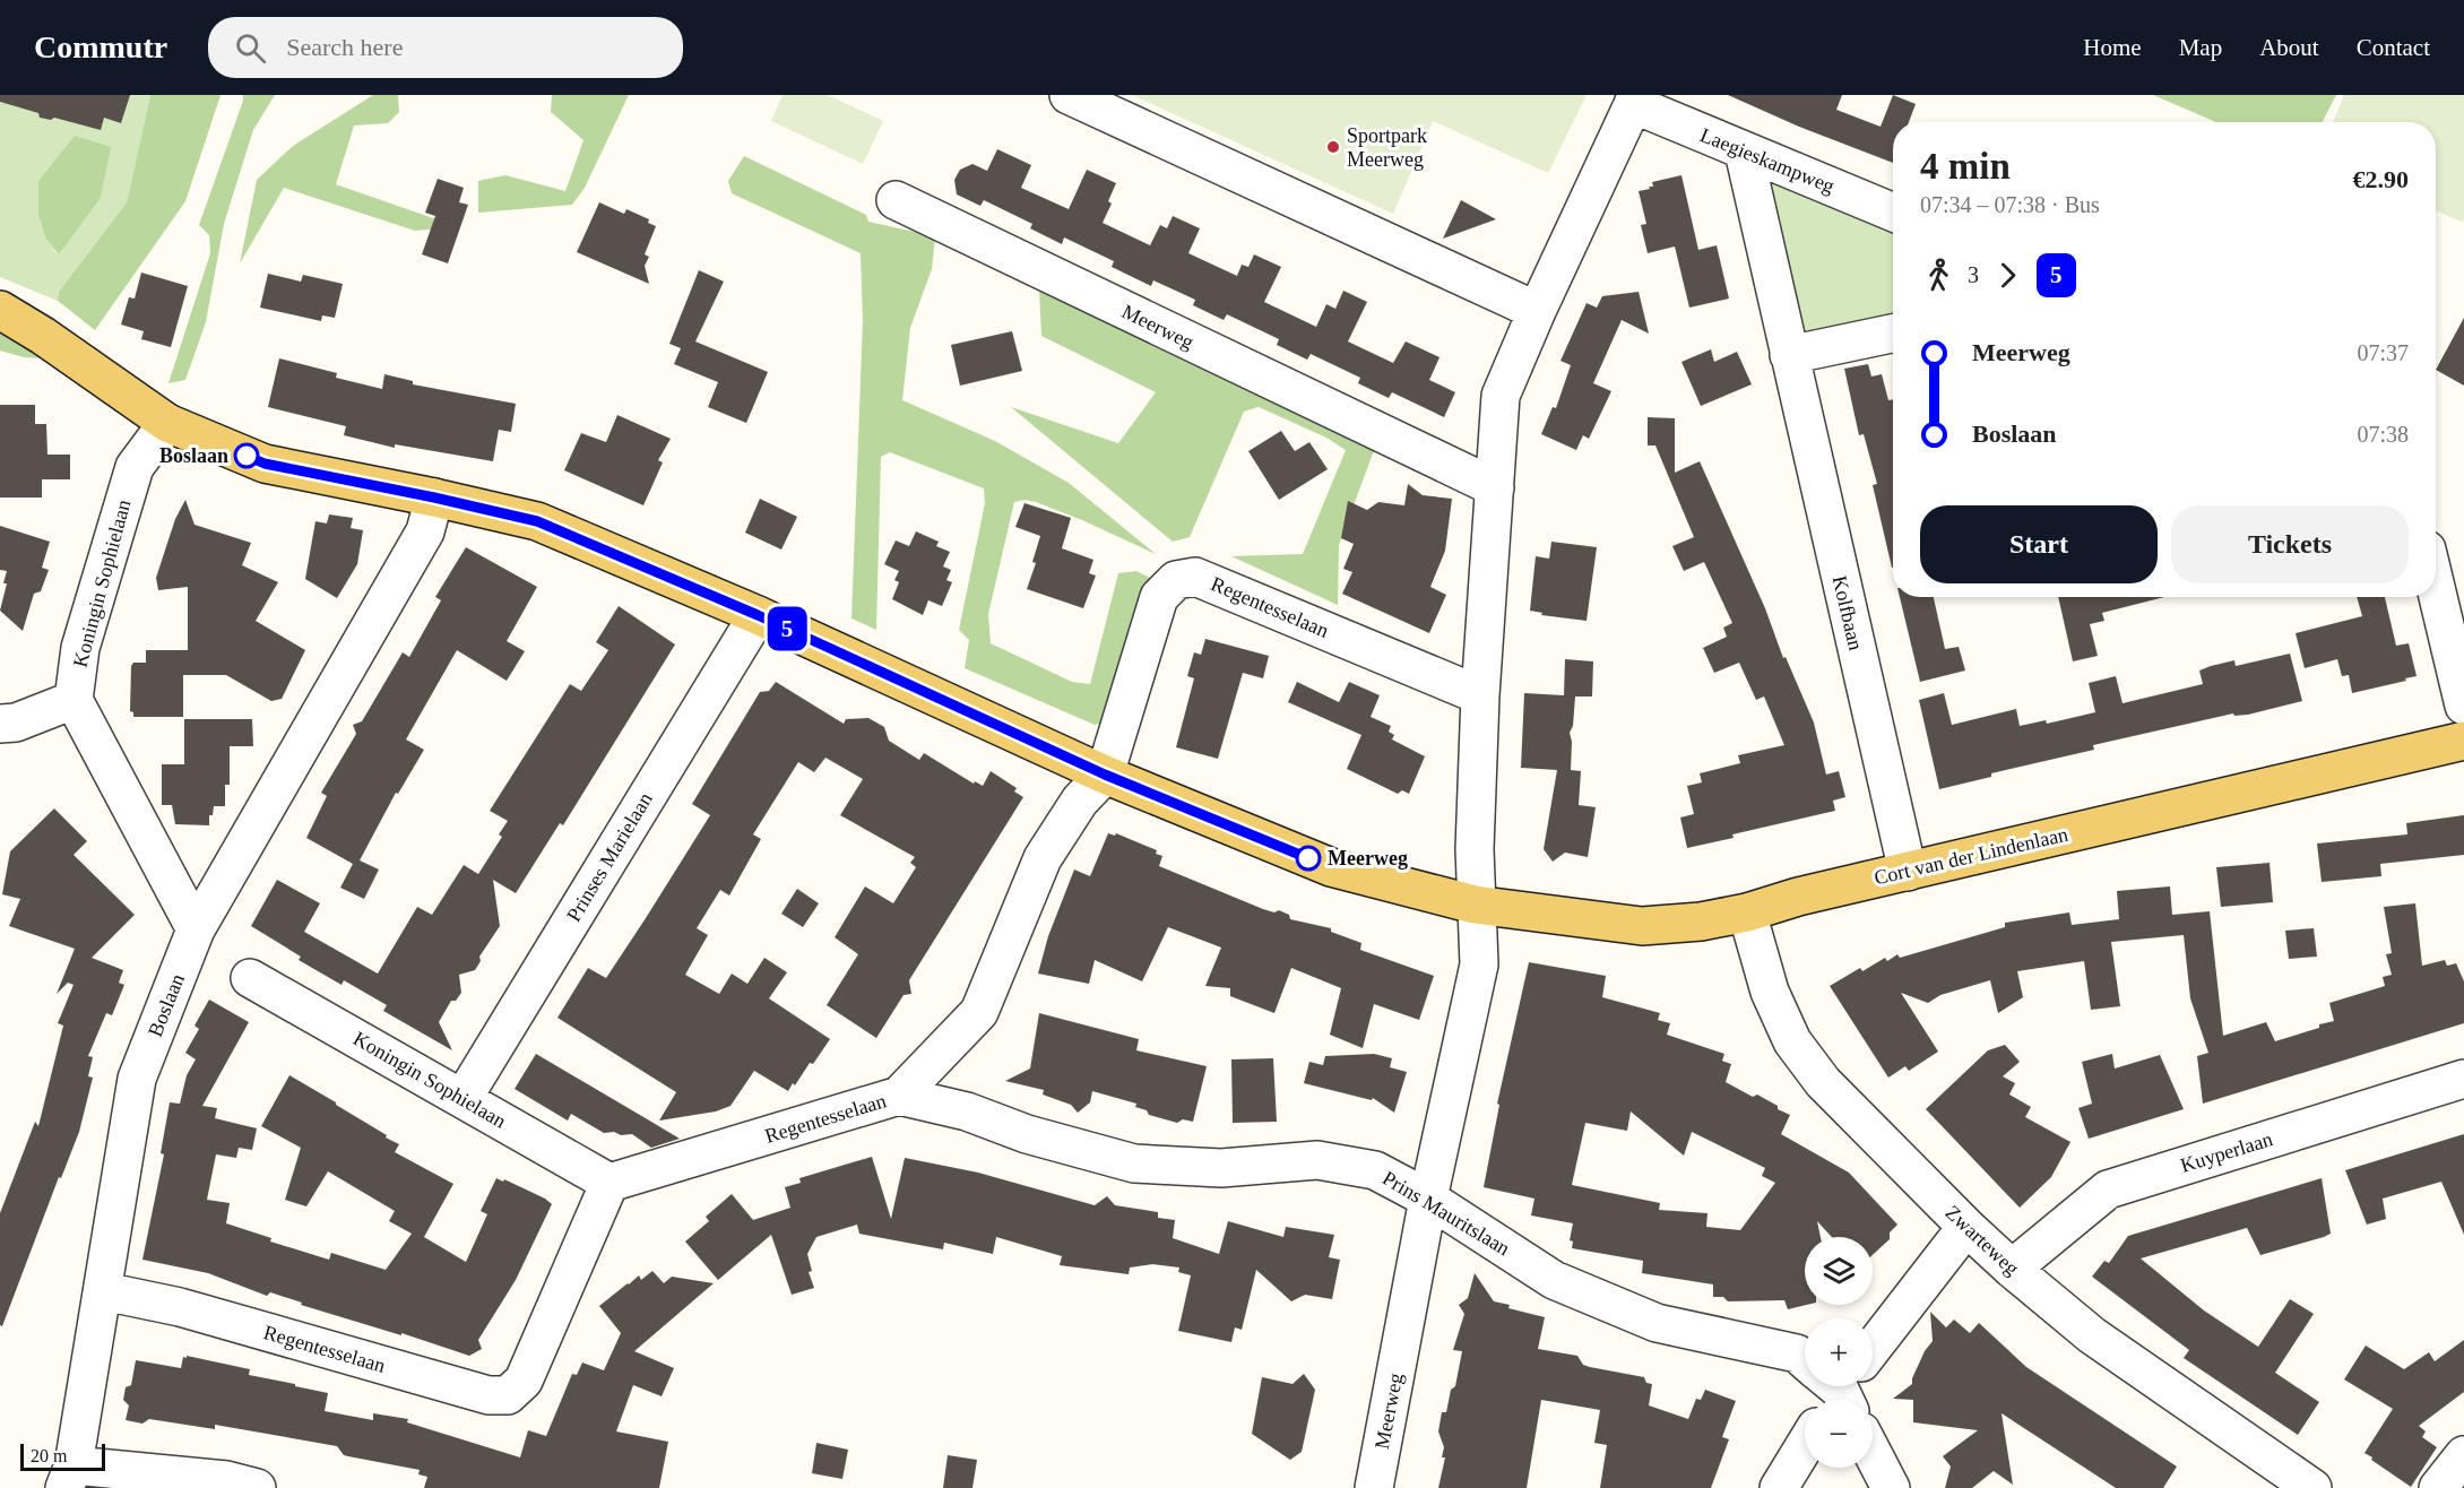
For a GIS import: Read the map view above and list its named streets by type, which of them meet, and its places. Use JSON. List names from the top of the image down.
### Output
{
  "streets": {
    "main road": ["Cort van der Lindenlaan"],
    "street": [
      "Laegieskampweg",
      "Meerweg",
      "Koningin Sophielaan",
      "Regentesselaan",
      "Kolfbaan",
      "Prinses Marielaan",
      "Boslaan",
      "Kuyperlaan",
      "Prins Mauritslaan",
      "Zwarteweg"
    ]
  },
  "crossings": [
    ["Laegieskampweg", "Meerweg"],
    ["Laegieskampweg", "Kolfbaan"],
    ["Meerweg", "Regentesselaan"],
    ["Meerweg", "Cort van der Lindenlaan"],
    ["Meerweg", "Prins Mauritslaan"],
    ["Koningin Sophielaan", "Regentesselaan"],
    ["Koningin Sophielaan", "Cort van der Lindenlaan"],
    ["Koningin Sophielaan", "Prinses Marielaan"],
    ["Regentesselaan", "Cort van der Lindenlaan"],
    ["Regentesselaan", "Boslaan"],
    ["Regentesselaan", "Prins Mauritslaan"],
    ["Kolfbaan", "Cort van der Lindenlaan"],
    ["Cort van der Lindenlaan", "Prinses Marielaan"],
    ["Cort van der Lindenlaan", "Boslaan"],
    ["Cort van der Lindenlaan", "Zwarteweg"],
    ["Kuyperlaan", "Zwarteweg"]
  ],
  "places": ["Sportpark Meerweg", "Boslaan", "Meerweg"],
  "lines": ["bus line 5"],
  "scale_bar": "20 m",
  "page": {
    "header": "Commutr",
    "search": "Search here",
    "nav": [
      "Home",
      "Map",
      "About",
      "Contact"
    ],
    "on_map": "5",
    "heading": ["4 min", "07:34 – 07:38 · Bus", "€2.90"],
    "legs": ["3", "5"],
    "list": [
      {
        "name": "Meerweg",
        "value": "07:37"
      },
      {
        "name": "Boslaan",
        "value": "07:38"
      }
    ],
    "buttons": ["Start", "Tickets"],
    "map_buttons": ["+", "−"],
    "scale": "20 m"
  }
}
